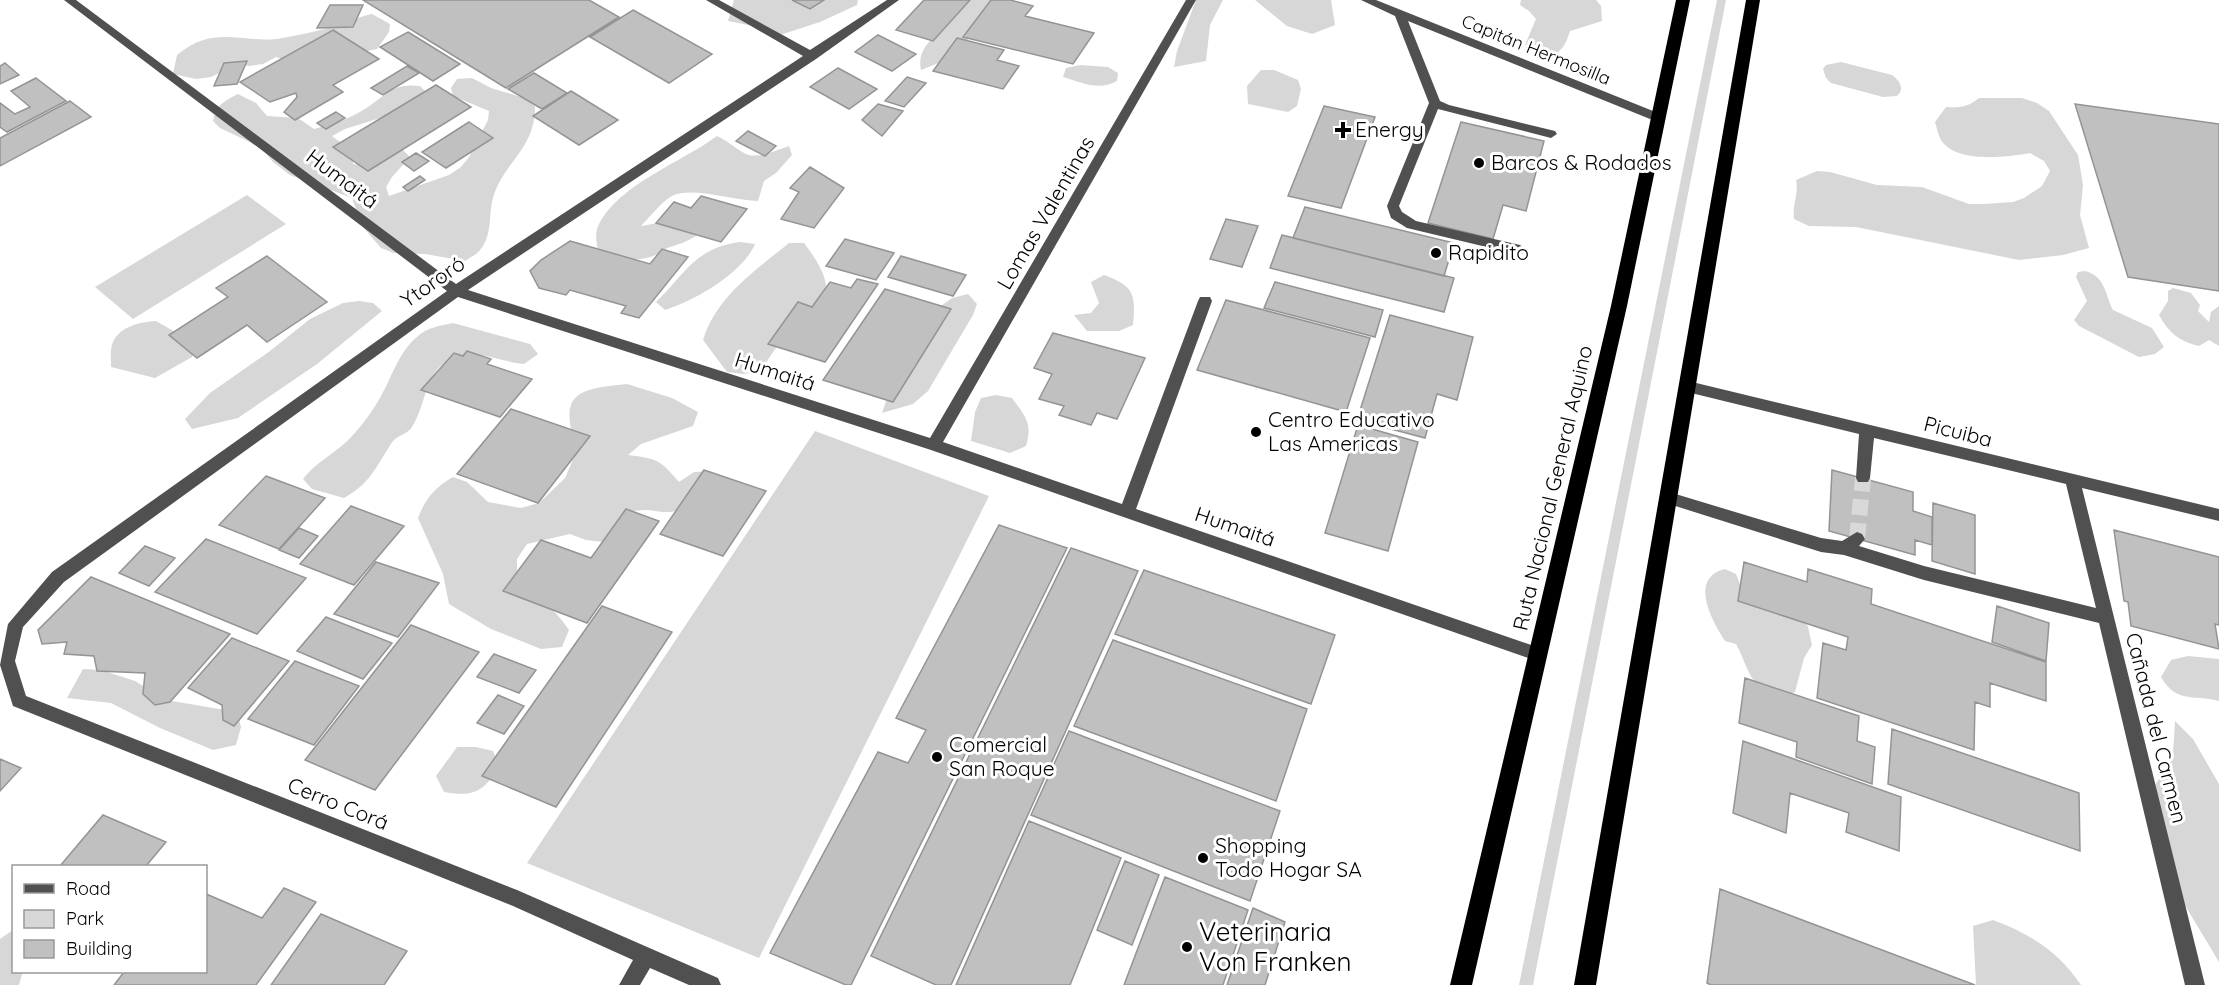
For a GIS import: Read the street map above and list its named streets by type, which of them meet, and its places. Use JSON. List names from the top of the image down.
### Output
{
  "streets": {
    "highway": ["Ruta Nacional General Aquino"],
    "street": [
      "Capitán Hermosilla",
      "Humaitá",
      "Lomas Valentinas",
      "Ytororó",
      "Picuiba",
      "Cañada del Carmen",
      "Cerro Corá"
    ]
  },
  "crossings": [
    ["Capitán Hermosilla", "Ruta Nacional General Aquino"],
    ["Humaitá", "Lomas Valentinas"],
    ["Humaitá", "Ytororó"],
    ["Humaitá", "Ruta Nacional General Aquino"],
    ["Ytororó", "Cerro Corá"],
    ["Picuiba", "Cañada del Carmen"]
  ],
  "places": {
    "health": ["Energy"],
    "other": [
      "Barcos & Rodados",
      "Rapidito",
      "Centro Educativo Las Americas",
      "Comercial San Roque",
      "Shopping Todo Hogar SA",
      "Veterinaria Von Franken"
    ]
  },
  "legend": ["Road", "Park", "Building"]
}
